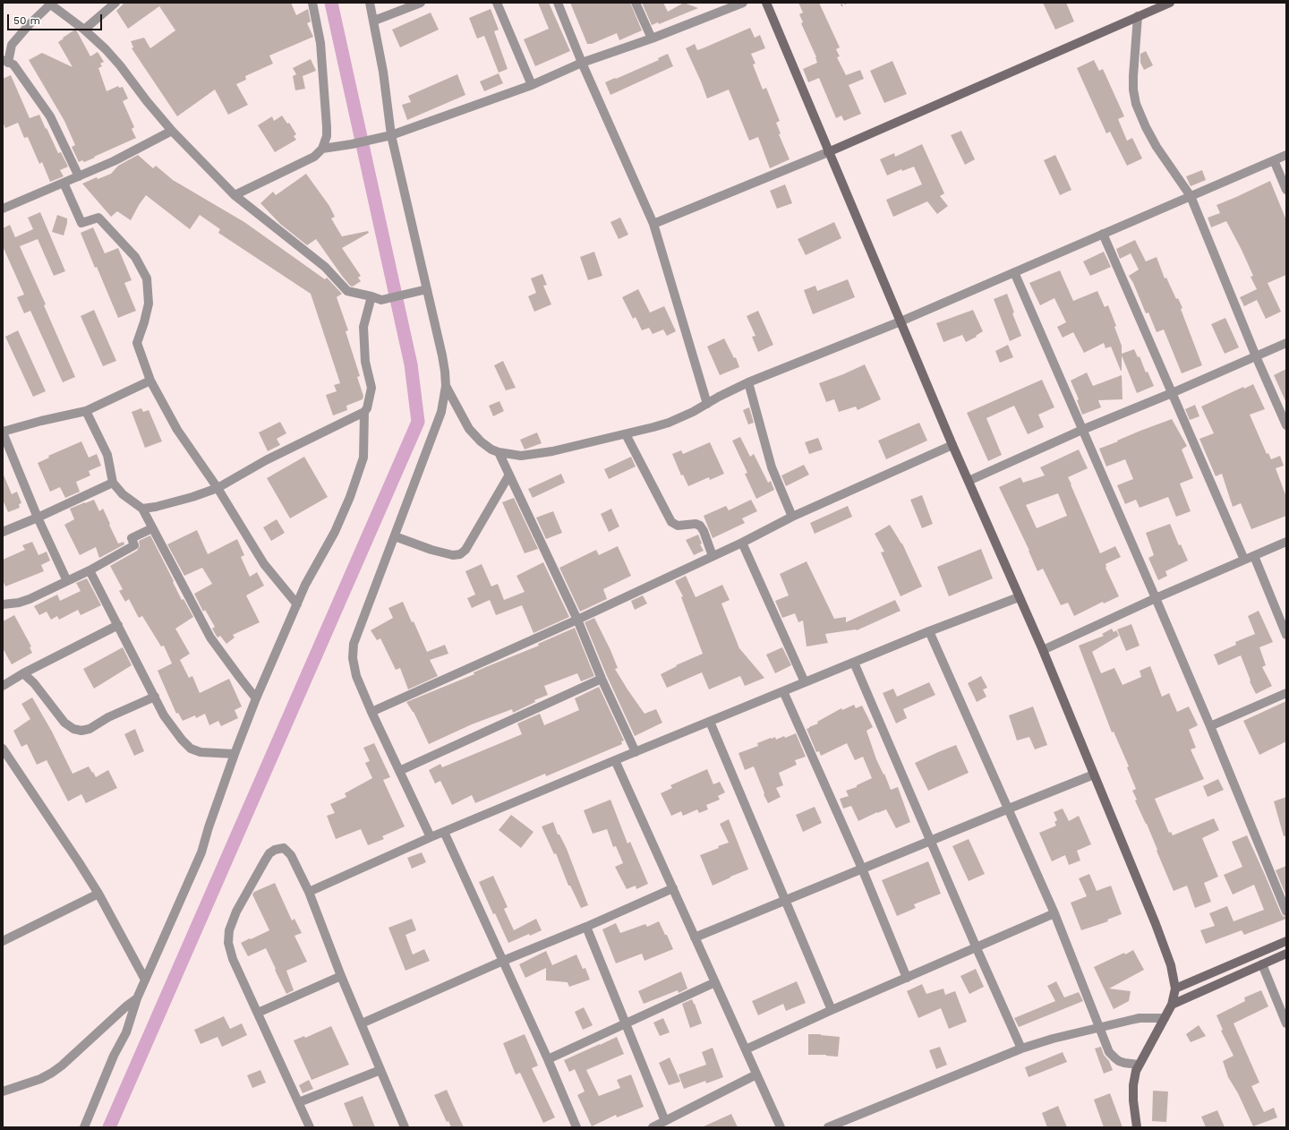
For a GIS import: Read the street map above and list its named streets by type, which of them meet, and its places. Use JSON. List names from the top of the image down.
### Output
{
  "scale_bar": "50 m"
}
